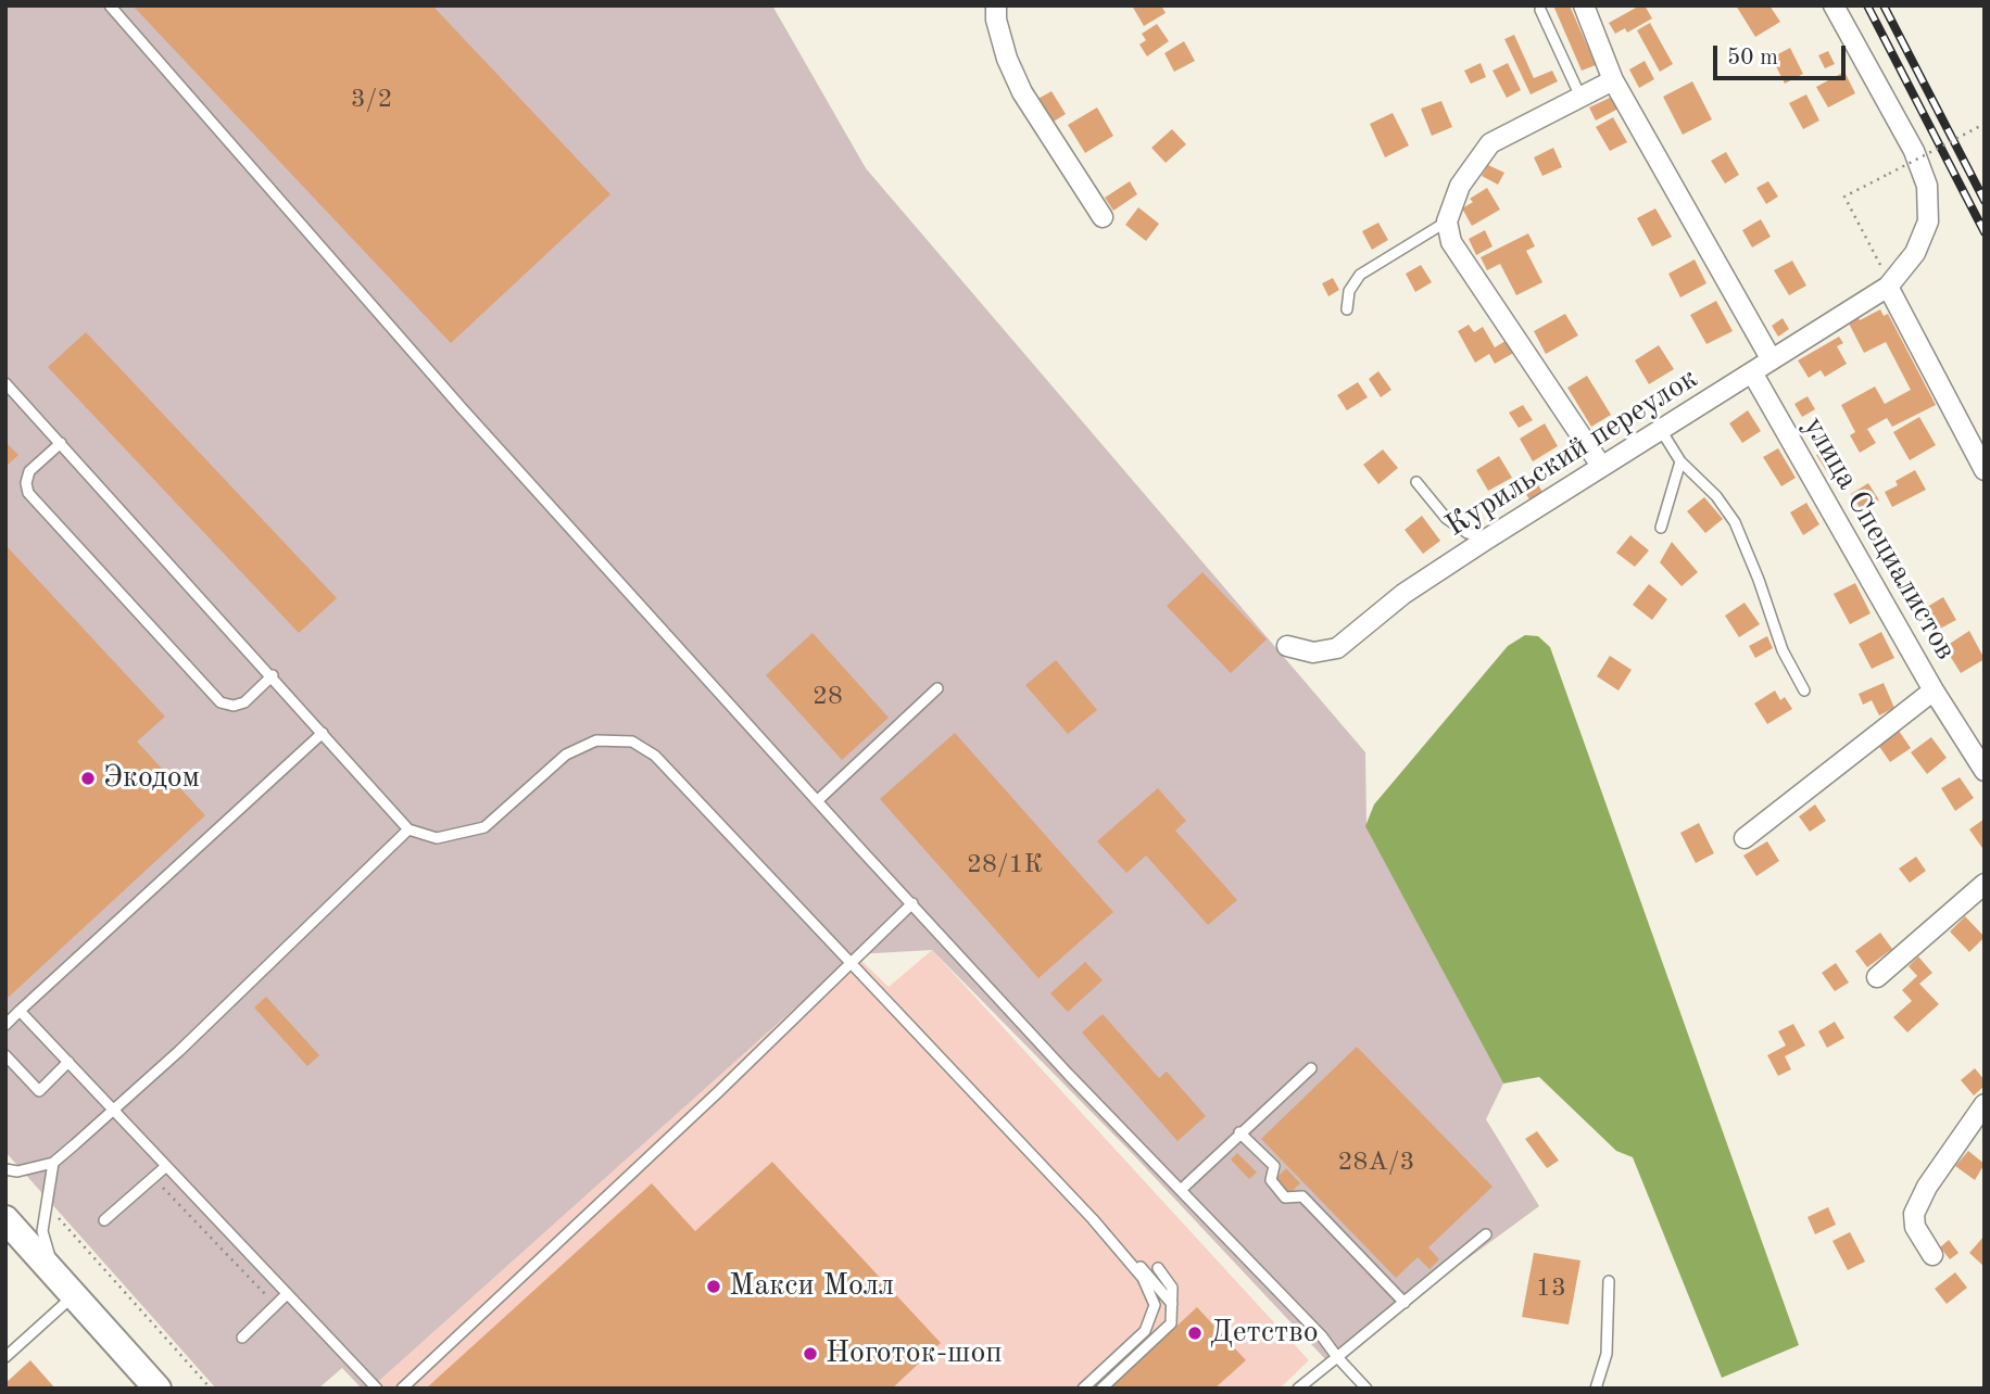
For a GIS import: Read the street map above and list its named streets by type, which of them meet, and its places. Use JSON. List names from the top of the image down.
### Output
{
  "streets": {
    "street": ["Курильский переулок", "улица Специалистов"]
  },
  "crossings": [
    ["Курильский переулок", "улица Специалистов"]
  ],
  "places": [
    "Экодом",
    "Макси Молл",
    "Детство",
    "Ноготок-шоп"
  ],
  "house_numbers": [
    "3/2",
    "28",
    "28/1К",
    "28А/3",
    "13"
  ],
  "scale_bar": "50 m"
}
